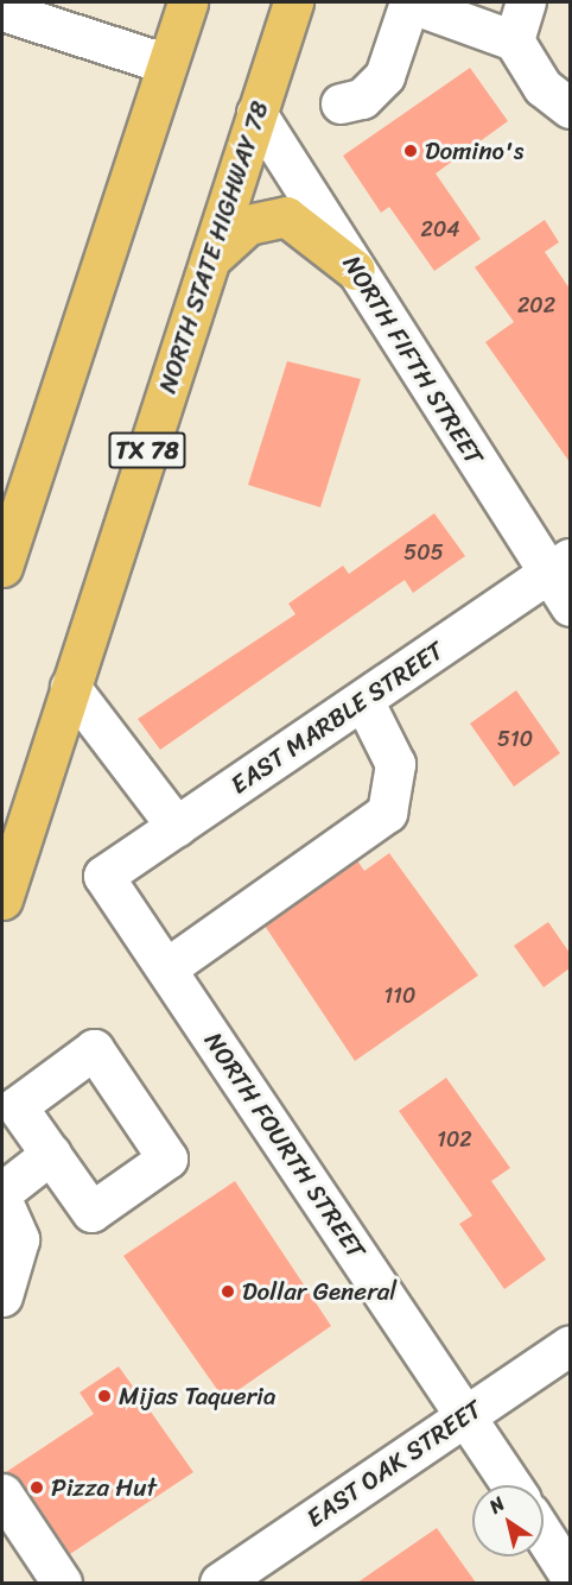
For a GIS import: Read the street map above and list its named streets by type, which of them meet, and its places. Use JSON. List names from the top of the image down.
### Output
{
  "streets": {
    "main road": ["NORTH STATE HIGHWAY 78", "TX 78"],
    "street": [
      "NORTH FIFTH STREET",
      "EAST MARBLE STREET",
      "NORTH FOURTH STREET",
      "EAST OAK STREET"
    ]
  },
  "crossings": [
    ["NORTH STATE HIGHWAY 78", "NORTH FIFTH STREET"],
    ["NORTH FIFTH STREET", "EAST MARBLE STREET"],
    ["EAST MARBLE STREET", "NORTH FOURTH STREET"],
    ["NORTH FOURTH STREET", "EAST OAK STREET"]
  ],
  "places": [
    "Domino's",
    "Dollar General",
    "Mijas Taqueria",
    "Pizza Hut"
  ],
  "house_numbers": [
    "204",
    "202",
    "505",
    "510",
    "110",
    "102"
  ],
  "north": "top left"
}
